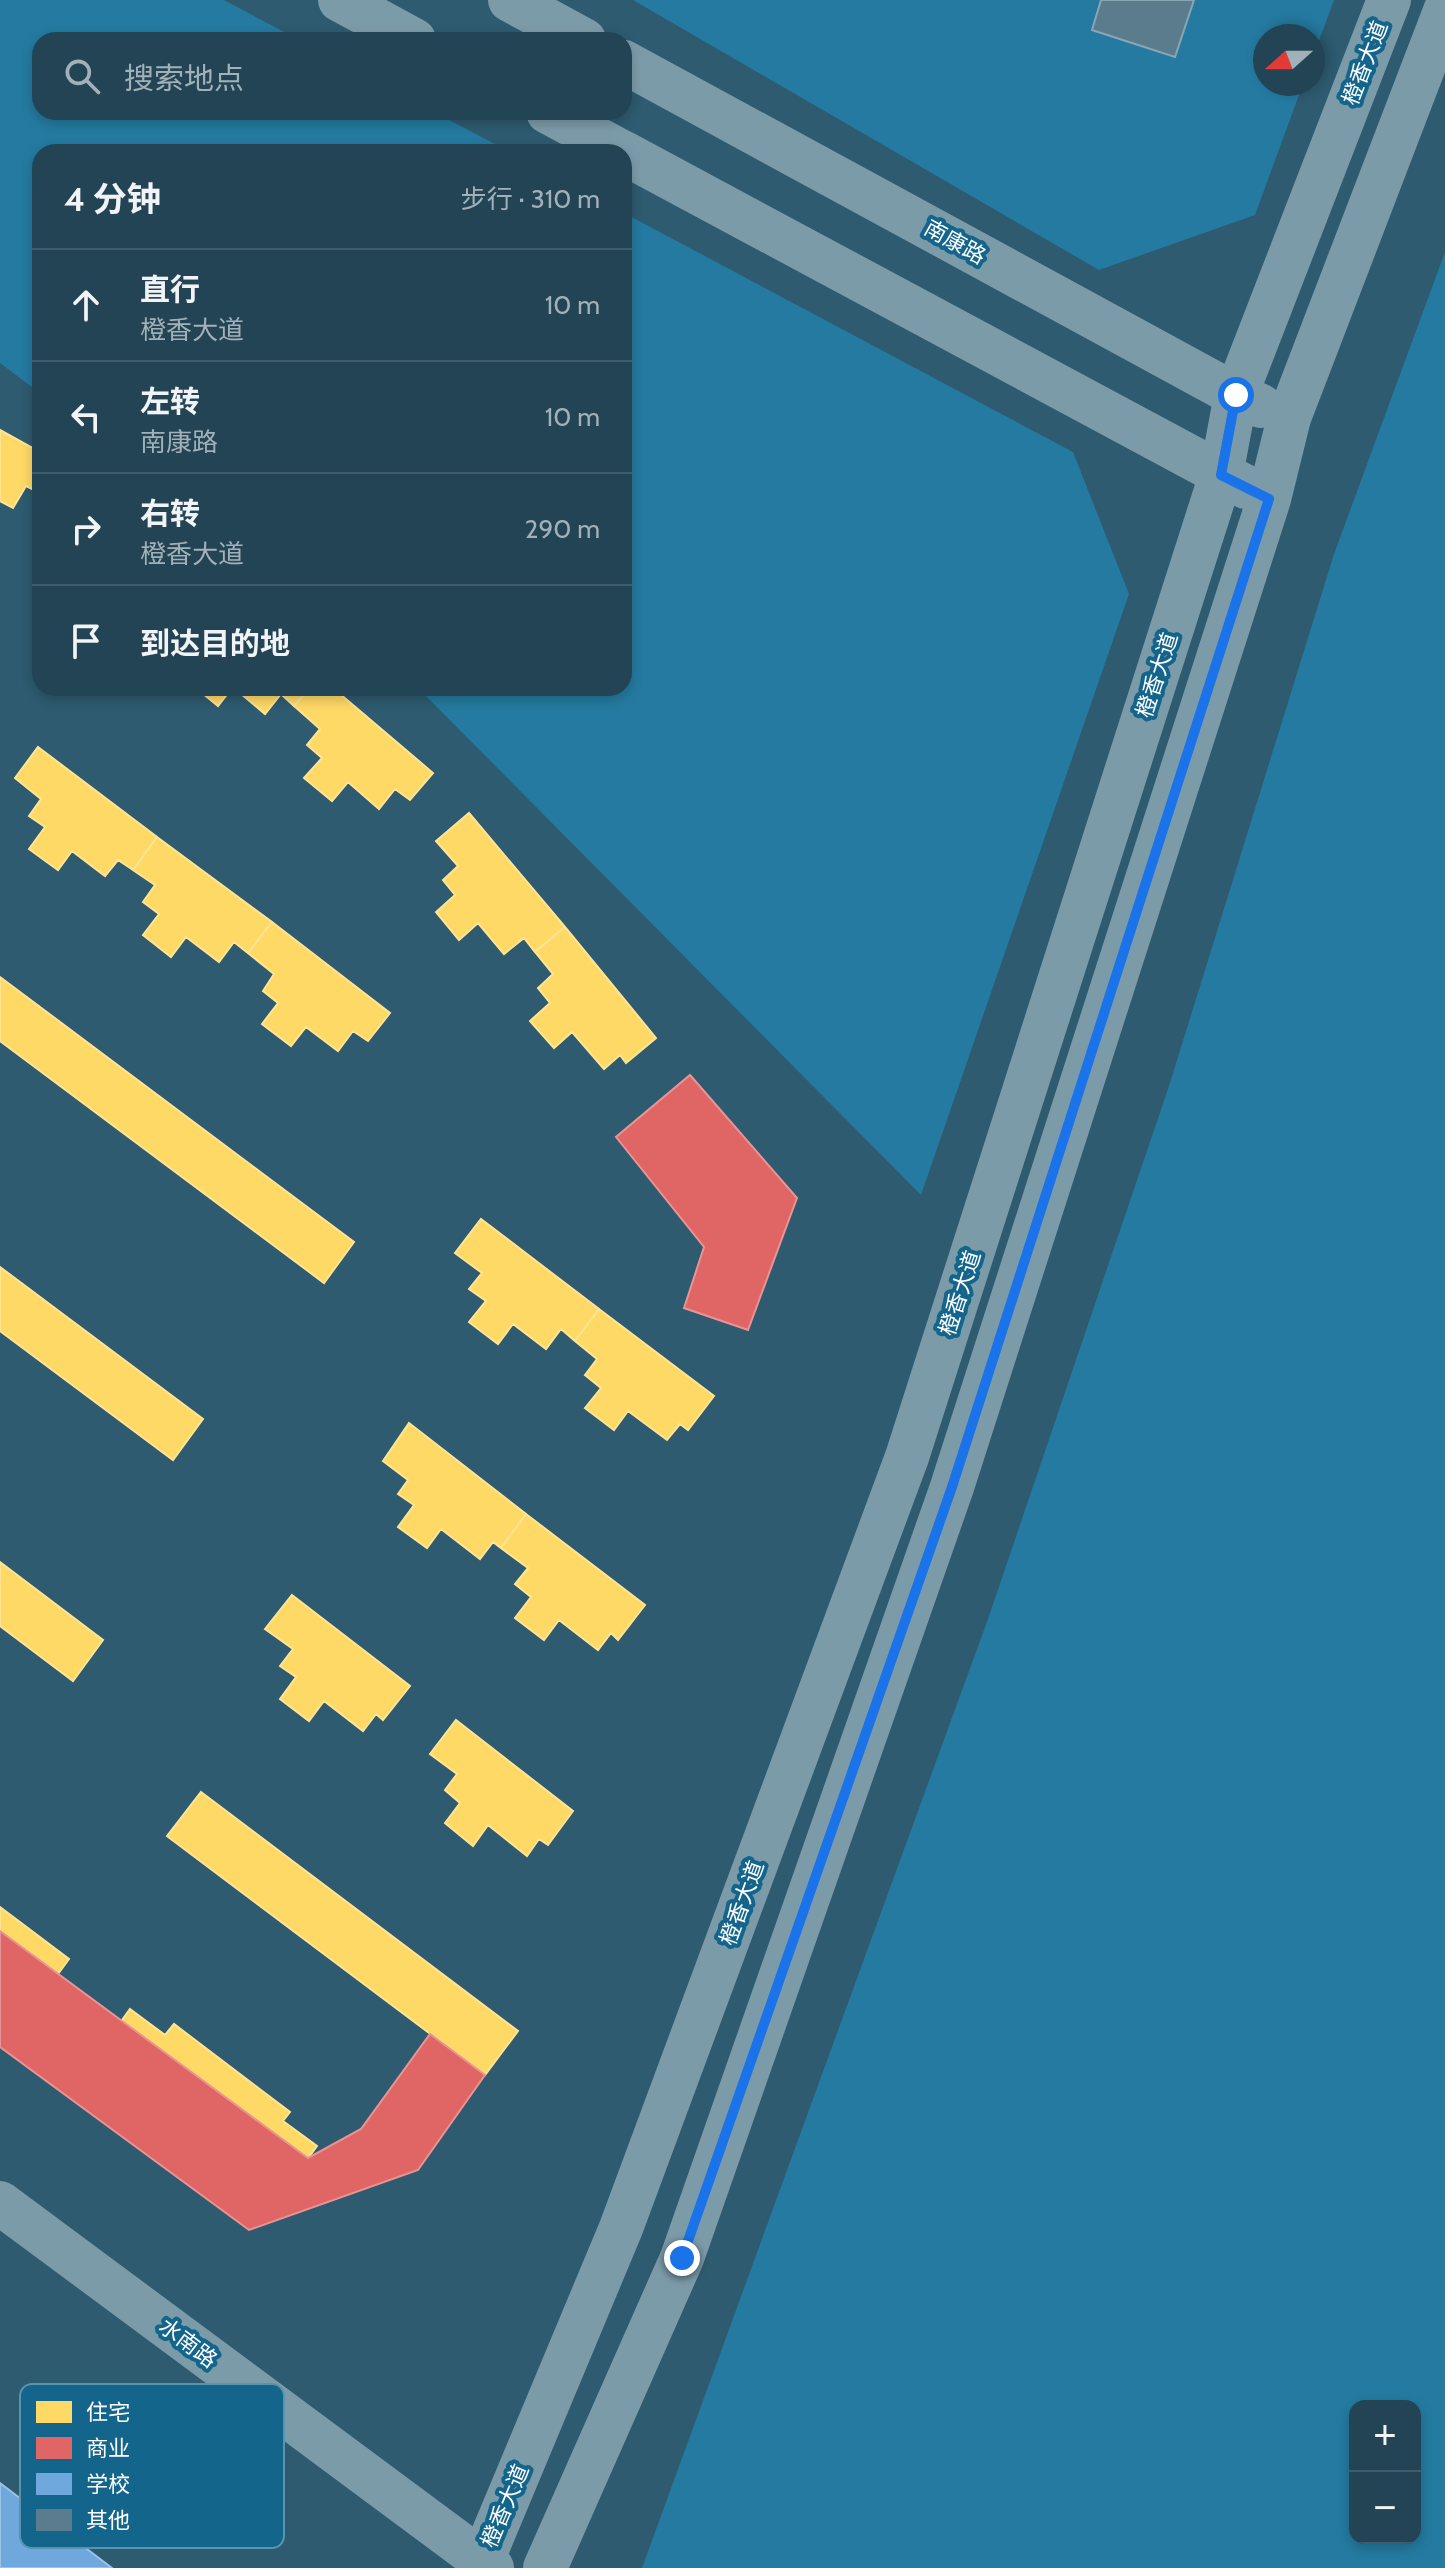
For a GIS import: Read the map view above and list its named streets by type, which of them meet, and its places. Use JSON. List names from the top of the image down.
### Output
{
  "streets": {
    "main road": ["橙香大道", "南康路", "水南路"]
  },
  "crossings": [
    ["橙香大道", "南康路"],
    ["橙香大道", "水南路"]
  ],
  "legend": [
    "住宅",
    "商业",
    "学校",
    "其他"
  ],
  "north": "left",
  "page": {
    "search": "搜索地点",
    "heading": ["4 分钟", "步行 · 310 m"],
    "list": [
      ["直行", "橙香大道", "10 m"],
      ["左转", "南康路", "10 m"],
      ["右转", "橙香大道", "290 m"],
      "到达目的地"
    ],
    "map_buttons": ["+", "−"]
  }
}
